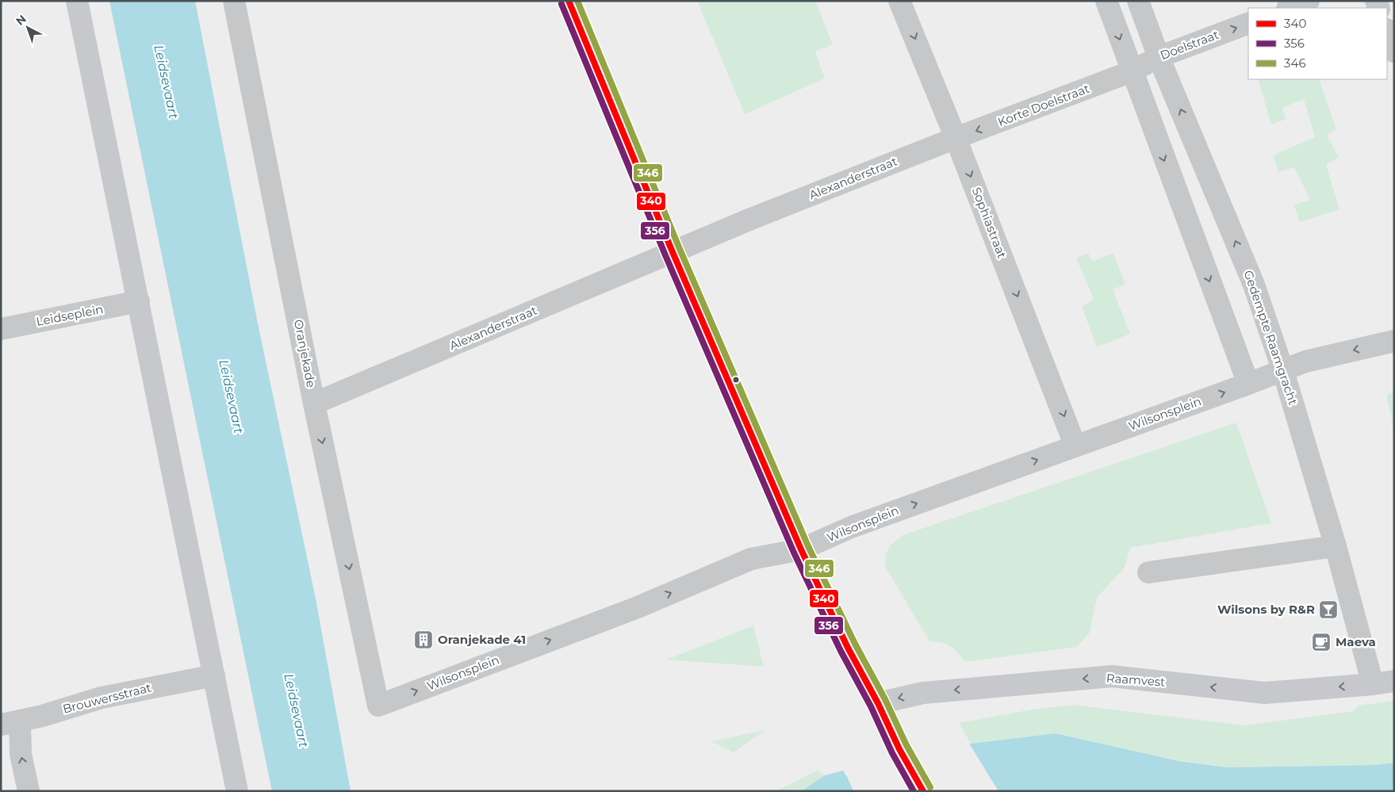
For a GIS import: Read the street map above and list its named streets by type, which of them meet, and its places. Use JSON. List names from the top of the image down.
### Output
{
  "streets": {
    "main road": ["Raamvest"],
    "street": [
      "Doelstraat",
      "Korte Doelstraat",
      "Alexanderstraat",
      "Sophiastraat",
      "Leidseplein",
      "Gedempte Raamgracht",
      "Oranjekade",
      "Wilsonsplein",
      "Brouwersstraat"
    ]
  },
  "crossings": [
    ["Doelstraat", "Korte Doelstraat"],
    ["Doelstraat", "Gedempte Raamgracht"],
    ["Korte Doelstraat", "Alexanderstraat"],
    ["Korte Doelstraat", "Sophiastraat"],
    ["Alexanderstraat", "Sophiastraat"],
    ["Alexanderstraat", "Oranjekade"],
    ["Sophiastraat", "Wilsonsplein"],
    ["Gedempte Raamgracht", "Wilsonsplein"],
    ["Gedempte Raamgracht", "Raamvest"],
    ["Oranjekade", "Wilsonsplein"]
  ],
  "one_way": [
    "Doelstraat",
    "Korte Doelstraat",
    "Oranjekade",
    "Raamvest"
  ],
  "water": ["Leidsevaart"],
  "places": {
    "bar": ["Wilsons by R&R"],
    "building": ["Oranjekade 41"],
    "cafe": ["Maeva"]
  },
  "lines": ["transit line 340", "transit line 346", "transit line 356"],
  "legend": ["340", "356", "346"],
  "north": "top left"
}
